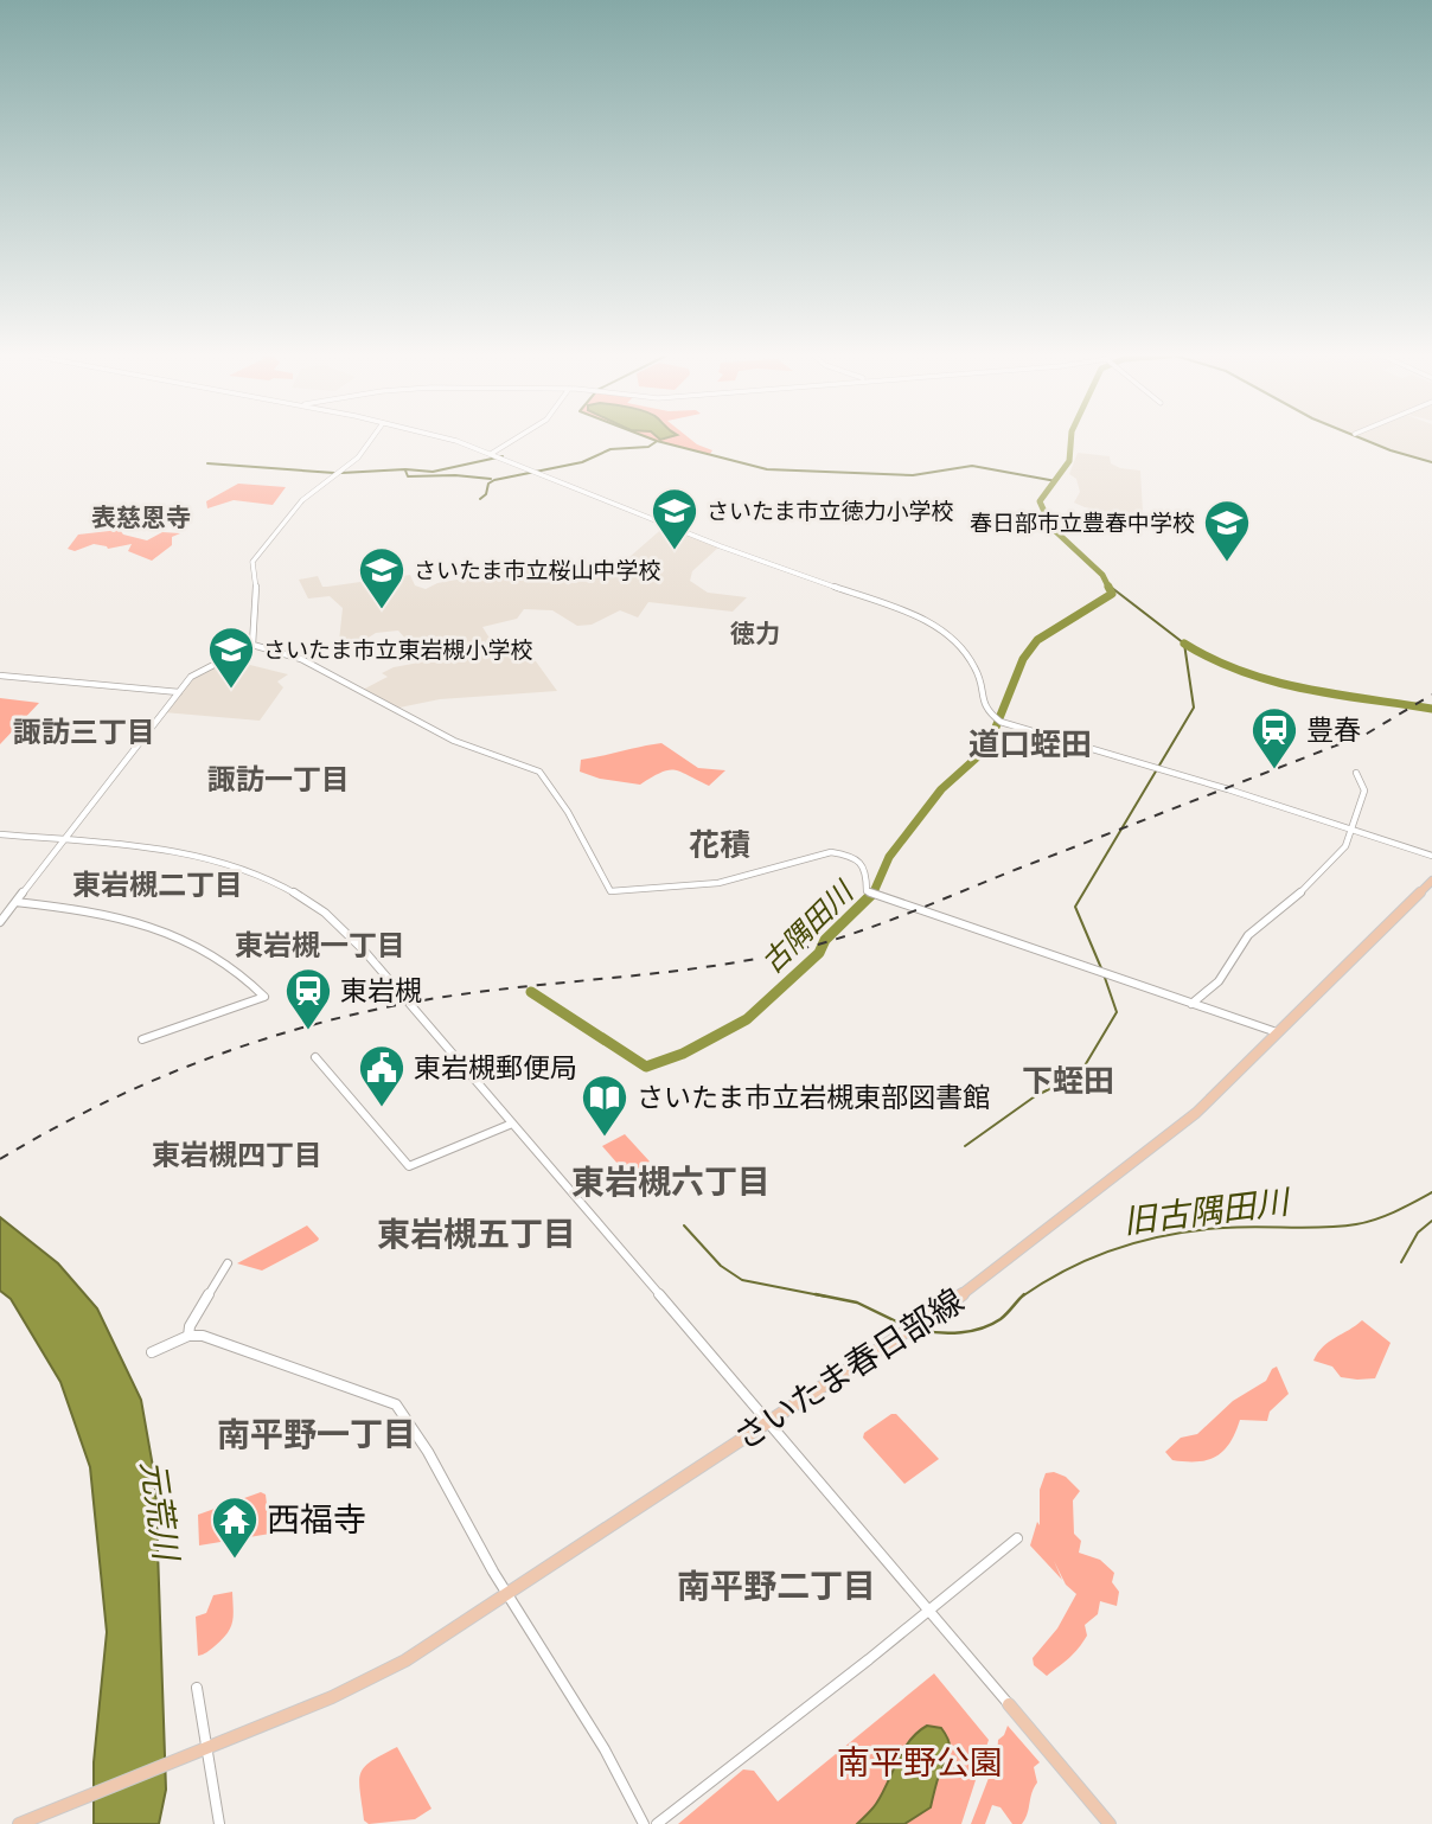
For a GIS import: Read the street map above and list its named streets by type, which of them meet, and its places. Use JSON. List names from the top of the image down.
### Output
{
  "streets": {
    "main road": ["さいたま春日部線"]
  },
  "districts": [
    "表慈恩寺",
    "徳力",
    "諏訪三丁目",
    "道口蛭田",
    "諏訪一丁目",
    "花積",
    "東岩槻二丁目",
    "東岩槻一丁目",
    "下蛭田",
    "東岩槻四丁目",
    "東岩槻六丁目",
    "東岩槻五丁目",
    "南平野一丁目",
    "南平野二丁目"
  ],
  "water": ["古隅田川", "旧古隅田川", "元荒川"],
  "parks": ["南平野公園"],
  "places": {
    "school or university": [
      "さいたま市立徳力小学校",
      "春日部市立豊春中学校",
      "さいたま市立桜山中学校",
      "さいたま市立東岩槻小学校"
    ],
    "station": ["豊春", "東岩槻"],
    "public building": ["東岩槻郵便局"],
    "library": ["さいたま市立岩槻東部図書館"],
    "temple": ["西福寺"]
  }
}
